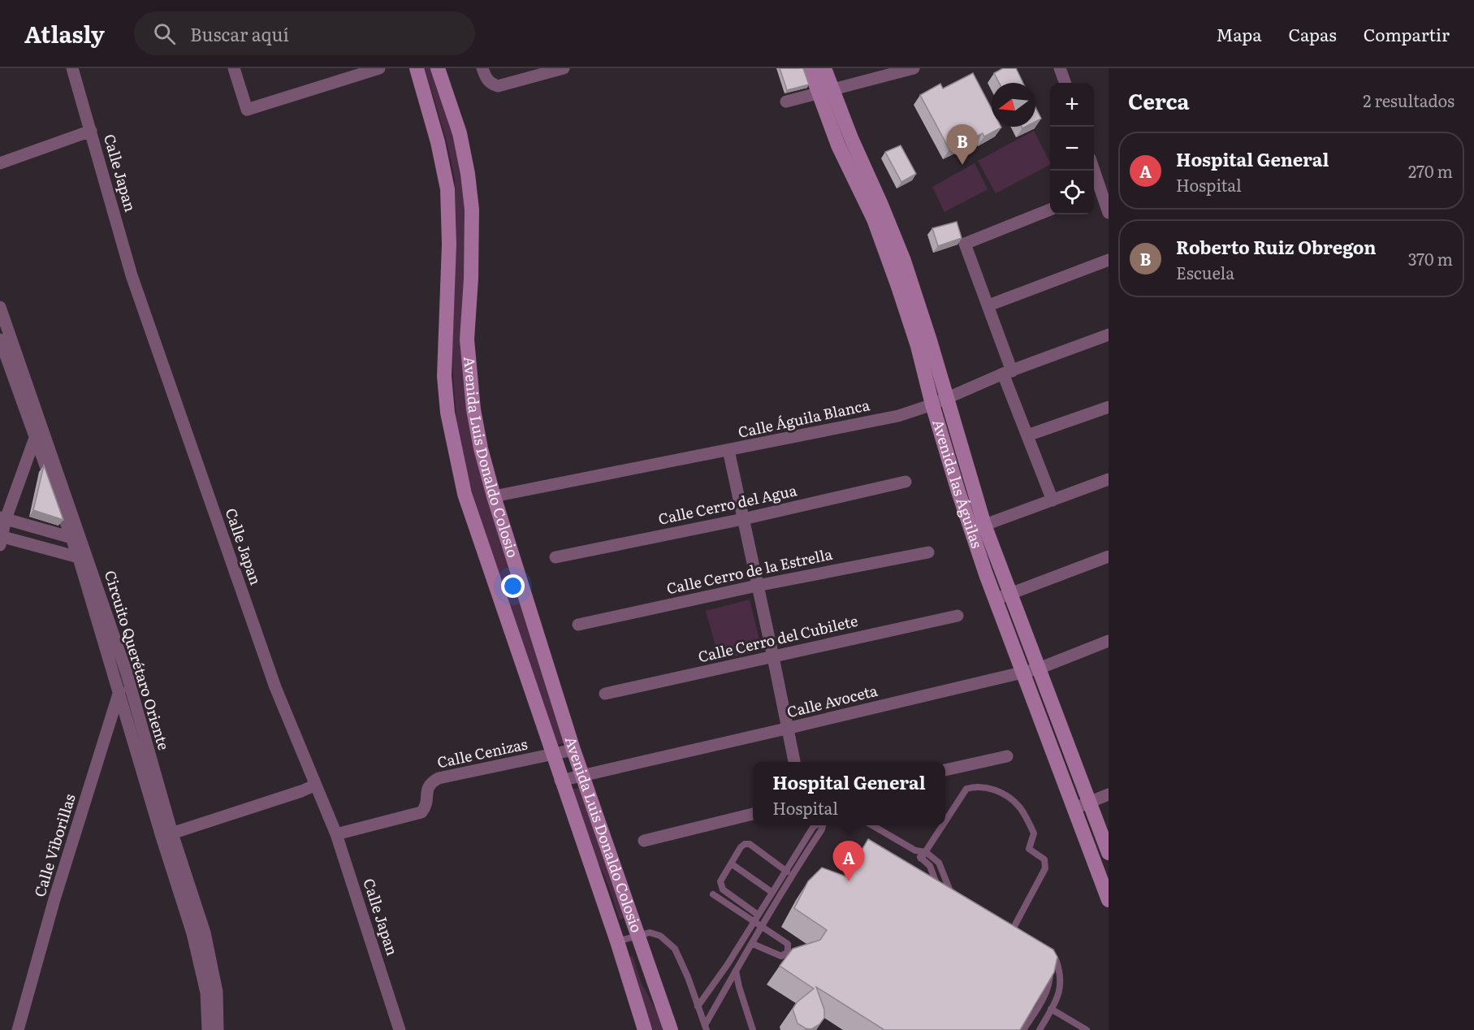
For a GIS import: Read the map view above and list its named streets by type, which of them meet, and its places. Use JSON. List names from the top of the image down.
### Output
{
  "streets": {
    "street": [
      "Calle Japan",
      "Calle Águila Blanca",
      "Avenida Luis Donaldo Colosio",
      "Avenida las Águilas",
      "Calle Cerro del Agua",
      "Calle Cerro de la Estrella",
      "Calle Cerro del Cubilete",
      "Circuito Querétaro Oriente",
      "Calle Avoceta",
      "Calle Cenizas",
      "Calle Viborillas"
    ]
  },
  "crossings": [
    ["Calle Japan", "Calle Cenizas"],
    ["Calle Águila Blanca", "Avenida Luis Donaldo Colosio"],
    ["Calle Águila Blanca", "Avenida las Águilas"],
    ["Avenida Luis Donaldo Colosio", "Calle Avoceta"],
    ["Avenida Luis Donaldo Colosio", "Calle Cenizas"],
    ["Avenida las Águilas", "Calle Avoceta"],
    ["Circuito Querétaro Oriente", "Calle Viborillas"]
  ],
  "north": "left",
  "page": {
    "header": "Atlasly",
    "search": "Buscar aquí",
    "nav": ["Mapa", "Capas", "Compartir"],
    "heading": ["Cerca", "2 resultados"],
    "map_buttons": ["+", "−"],
    "pins": ["B", "A"],
    "list": [
      {
        "mark": "A",
        "name": "Hospital General",
        "note": "Hospital",
        "value": "270 m"
      },
      {
        "mark": "B",
        "name": "Roberto Ruiz Obregon",
        "note": "Escuela",
        "value": "370 m"
      }
    ],
    "popup": ["Hospital General", "Hospital"]
  }
}
